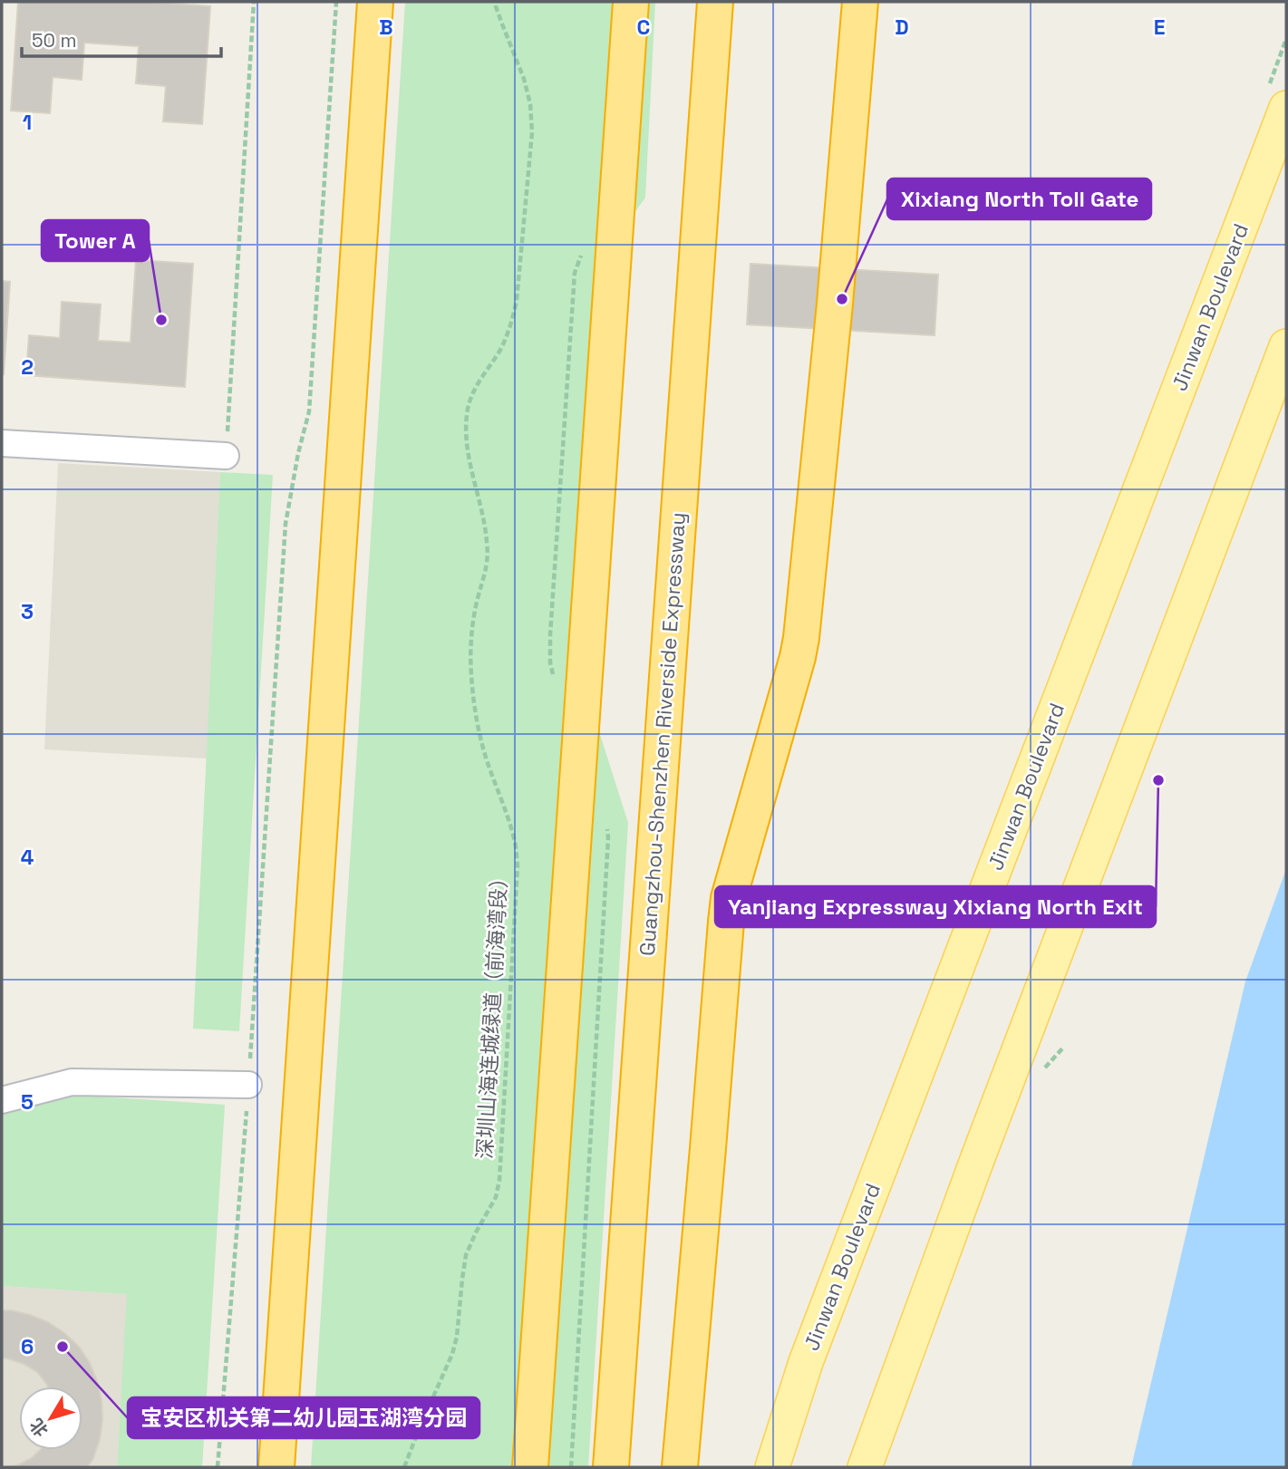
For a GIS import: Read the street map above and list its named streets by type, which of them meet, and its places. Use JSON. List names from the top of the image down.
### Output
{
  "streets": {
    "highway": ["Guangzhou-Shenzhen Riverside Expressway"],
    "main road": ["Jinwan Boulevard"],
    "path": ["深圳山海连城绿道（前海湾段）"]
  },
  "places": [
    "Xixiang North Toll Gate",
    "Tower A",
    "Yanjiang Expressway Xixiang North Exit",
    "宝安区机关第二幼儿园玉湖湾分园"
  ],
  "scale_bar": "50 m",
  "north": "bottom left",
  "grid": {
    "columns": [
      "B",
      "C",
      "D",
      "E"
    ],
    "rows": [
      "1",
      "2",
      "3",
      "4",
      "5",
      "6"
    ]
  }
}
